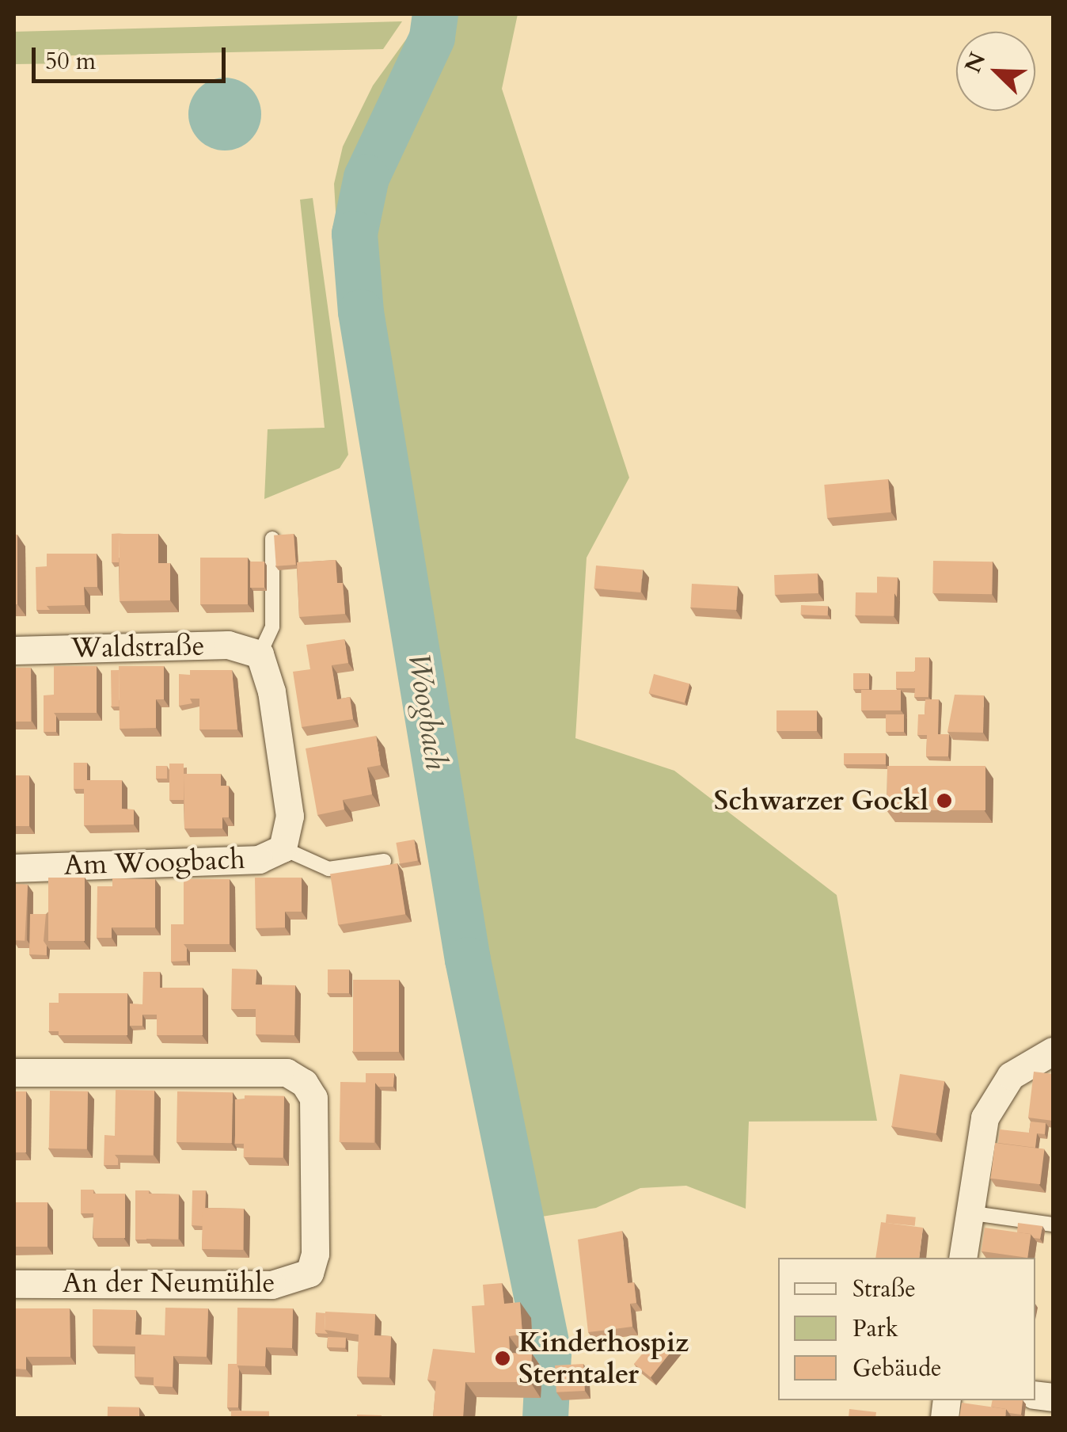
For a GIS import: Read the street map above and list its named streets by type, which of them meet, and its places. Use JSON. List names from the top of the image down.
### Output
{
  "streets": {
    "street": ["Waldstraße", "Am Woogbach", "An der Neumühle"]
  },
  "crossings": [
    ["Waldstraße", "Am Woogbach"]
  ],
  "water": ["Woogbach"],
  "places": ["Schwarzer Gockl", "Kinderhospiz Sterntaler"],
  "legend": ["Straße", "Park", "Gebäude"],
  "scale_bar": "50 m",
  "north": "top left"
}
